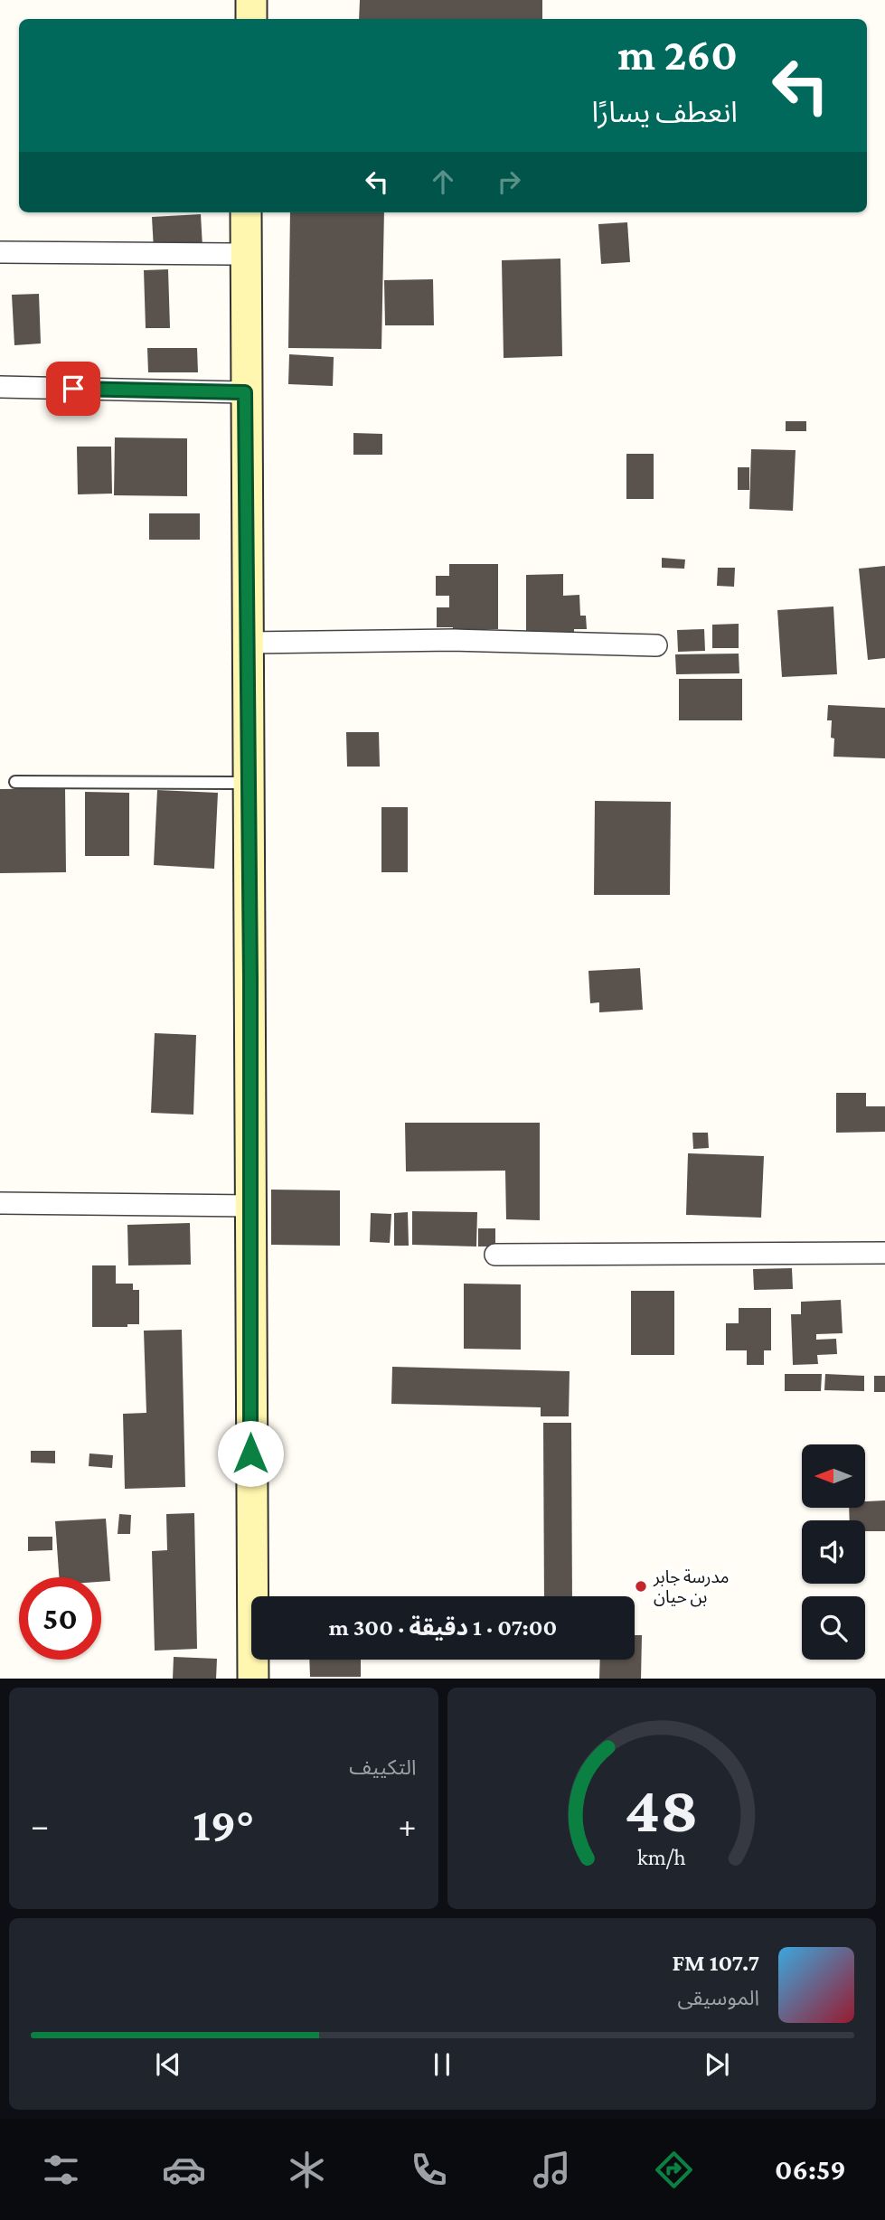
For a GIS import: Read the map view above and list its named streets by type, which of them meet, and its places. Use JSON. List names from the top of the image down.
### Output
{
  "places": ["مدرسة جابر بن حيان"],
  "north": "left",
  "page": {
    "turn": ["260 m", "انعطف يسارًا"],
    "limit": "50",
    "trip": "07:00 · 1 دقيقة · 300 m",
    "tile": "التكييف",
    "heat": ["−", "19°", "+"],
    "song": ["107.7 FM", "الموسيقى"],
    "tabs": "06:59",
    "gauge": ["48", "km/h"]
  }
}
